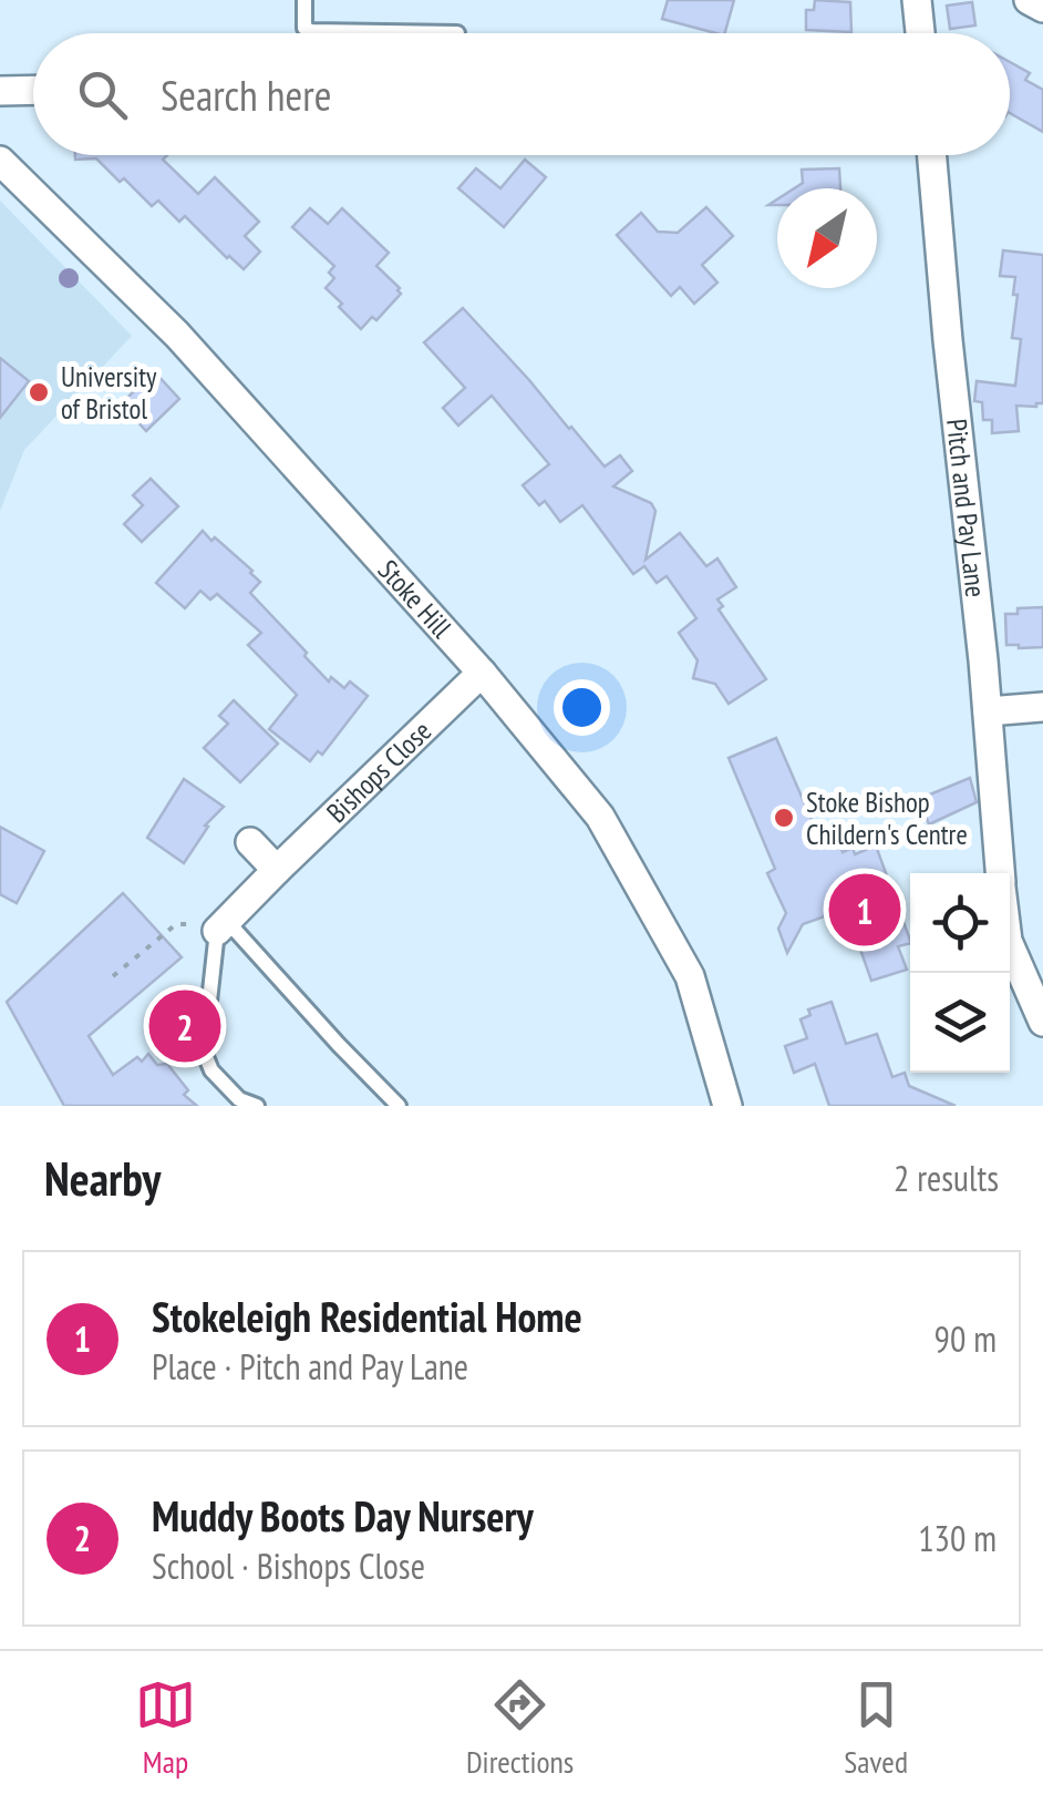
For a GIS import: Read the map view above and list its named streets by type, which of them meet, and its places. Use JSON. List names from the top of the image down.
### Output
{
  "streets": {
    "street": ["Pitch and Pay Lane", "Stoke Hill", "Bishops Close"]
  },
  "crossings": [
    ["Stoke Hill", "Bishops Close"]
  ],
  "places": ["University of Bristol", "Stoke Bishop Childern's Centre"],
  "north": "bottom left",
  "page": {
    "search": "Search here",
    "pins": ["1", "2"],
    "heading": ["Nearby", "2 results"],
    "list": [
      {
        "mark": "1",
        "name": "Stokeleigh Residential Home",
        "note": "Place · Pitch and Pay Lane",
        "value": "90 m"
      },
      {
        "mark": "2",
        "name": "Muddy Boots Day Nursery",
        "note": "School · Bishops Close",
        "value": "130 m"
      }
    ],
    "nav": ["Map", "Directions", "Saved"]
  }
}
